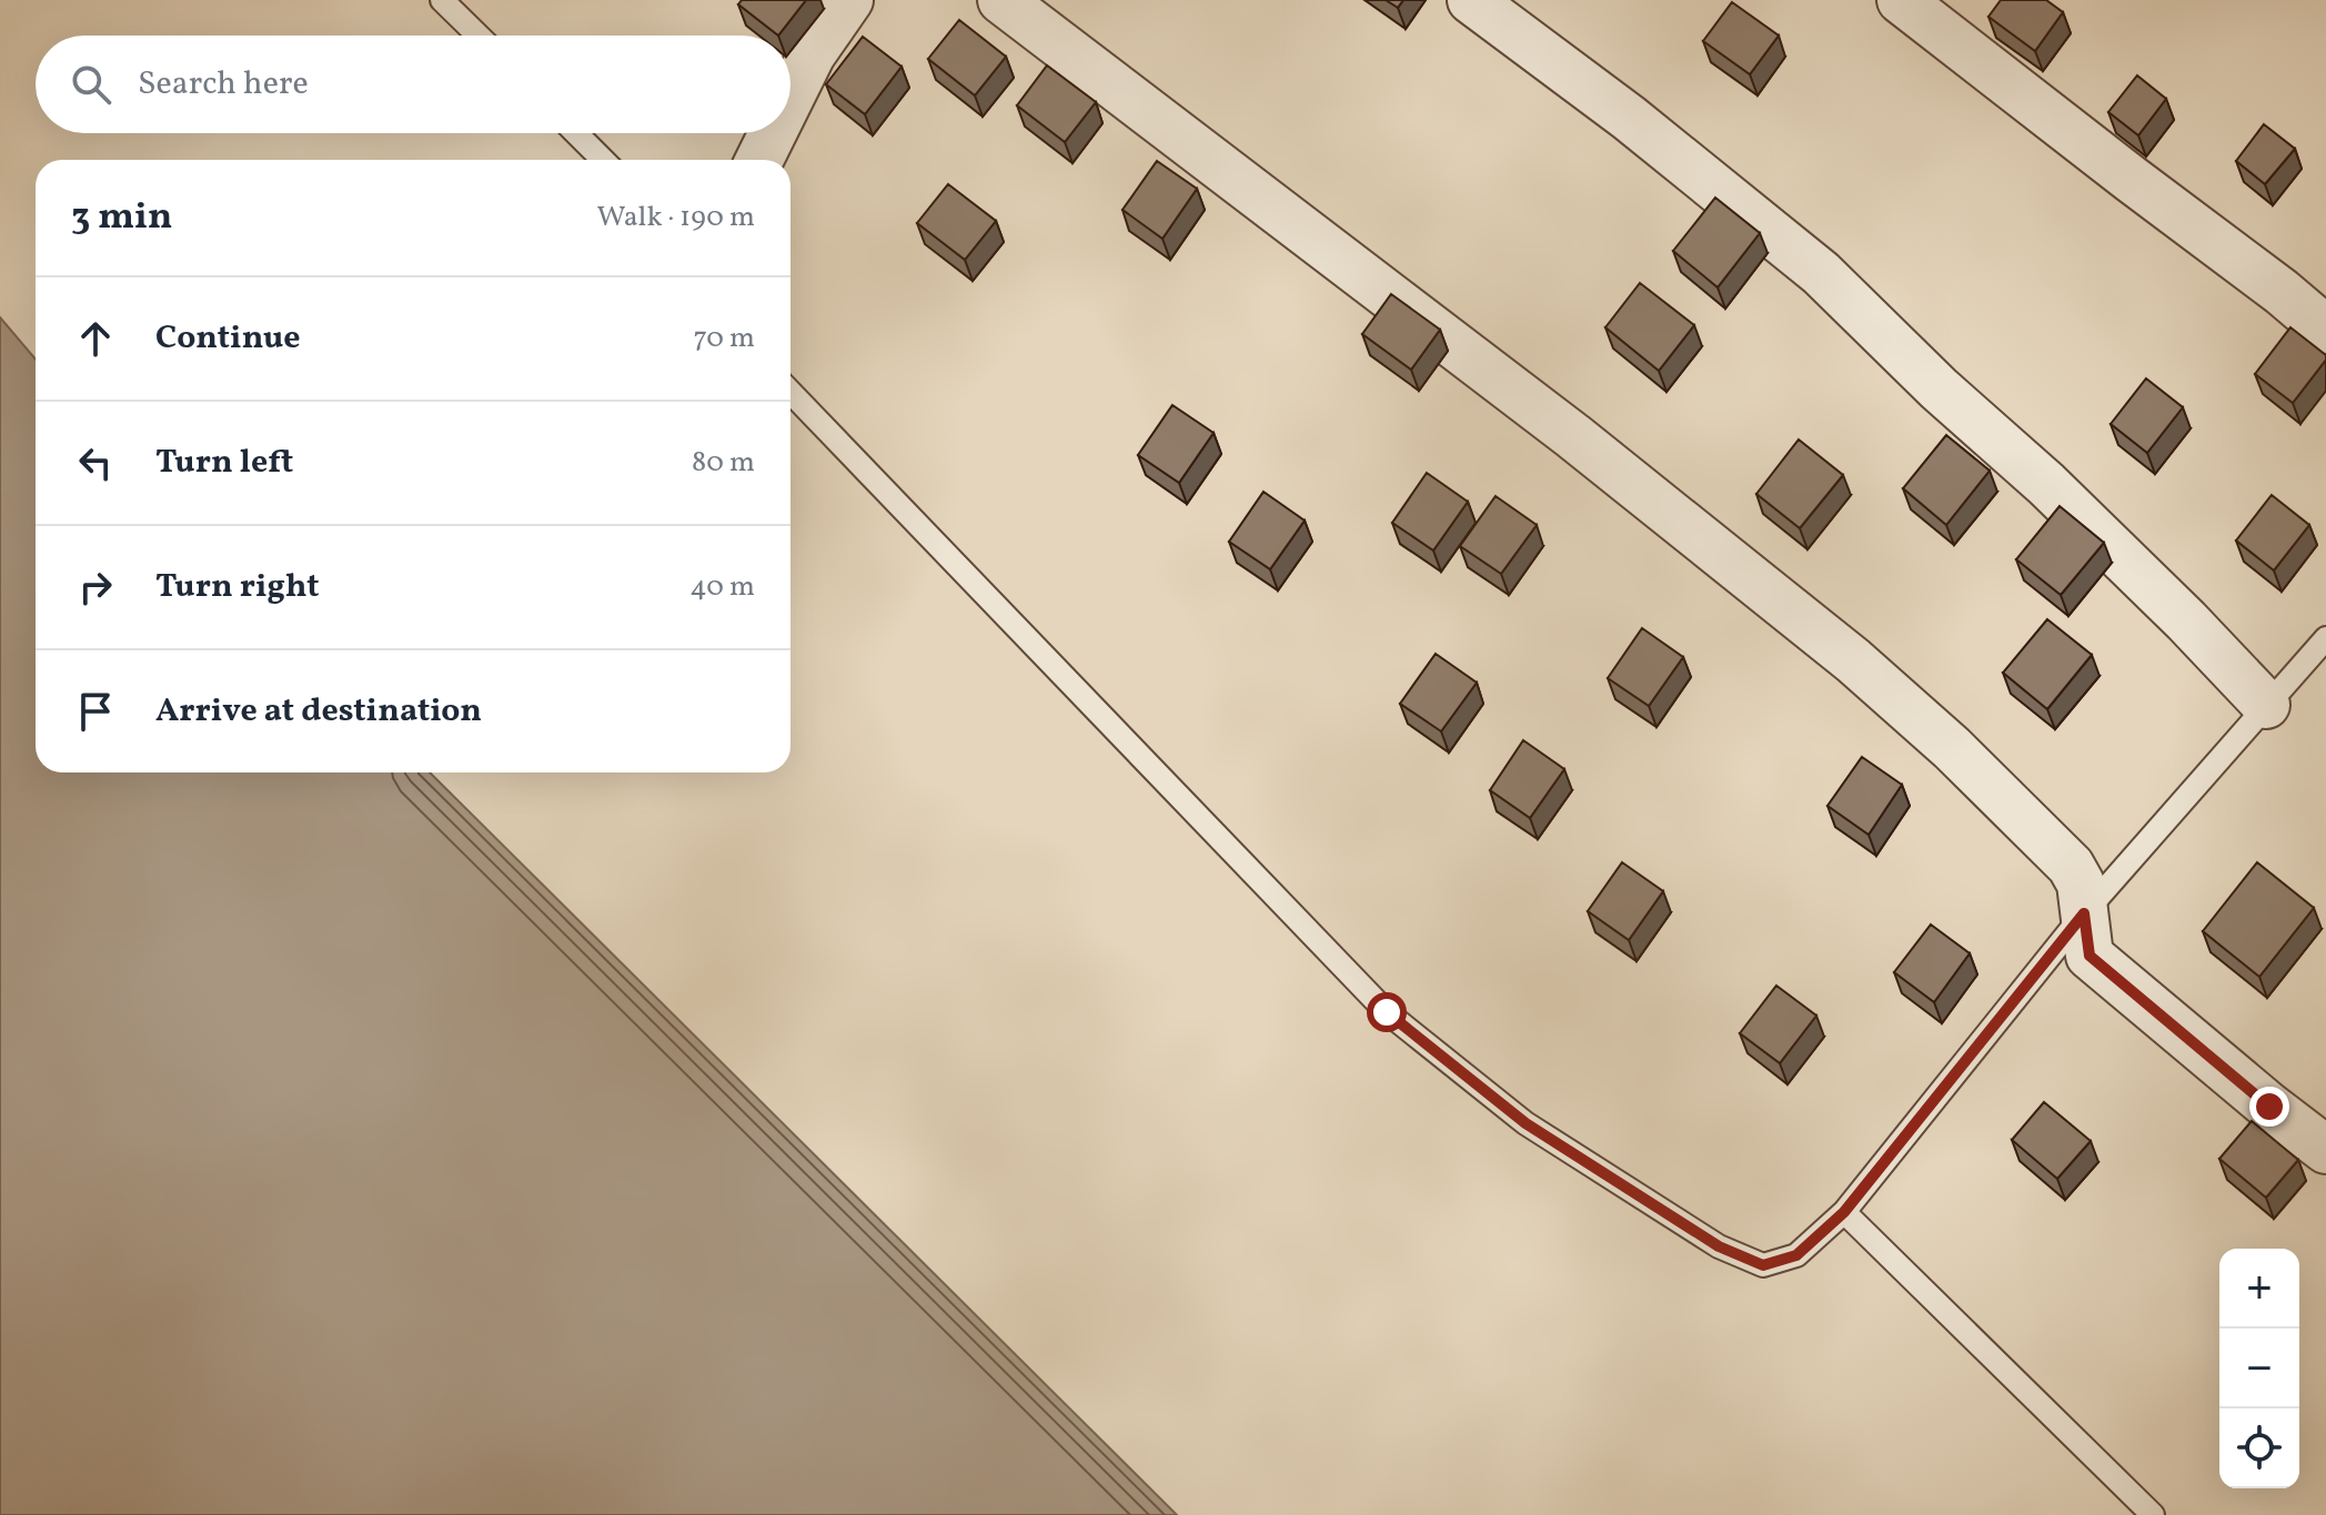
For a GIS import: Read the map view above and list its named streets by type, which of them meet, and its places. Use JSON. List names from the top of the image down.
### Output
{
  "page": {
    "search": "Search here",
    "heading": ["3 min", "Walk · 190 m"],
    "list": [
      ["Continue", "70 m"],
      ["Turn left", "80 m"],
      ["Turn right", "40 m"],
      "Arrive at destination"
    ],
    "map_buttons": ["+", "−"]
  }
}
